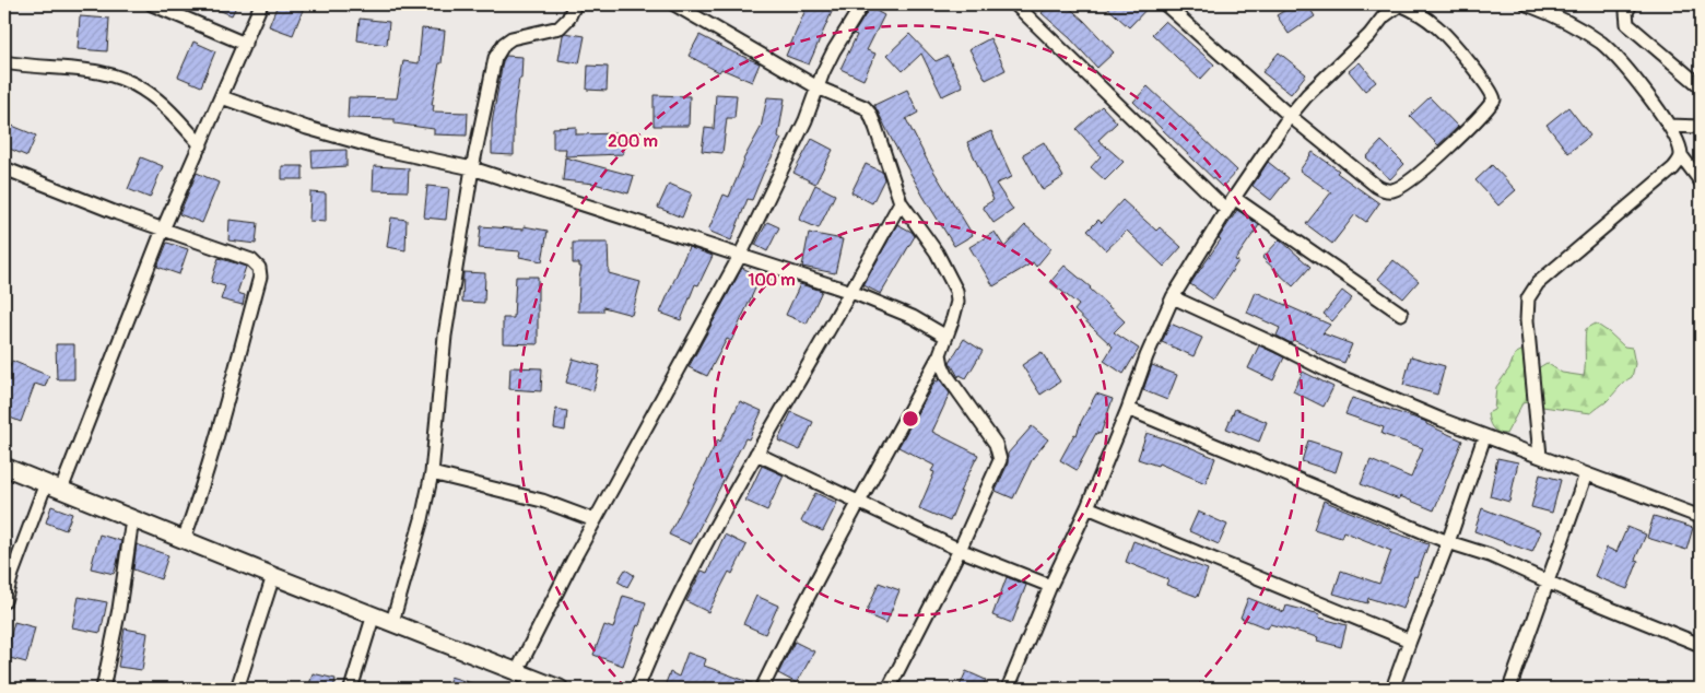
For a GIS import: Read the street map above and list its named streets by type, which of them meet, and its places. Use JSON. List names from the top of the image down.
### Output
{
  "rings": ["200 m", "100 m"]
}
